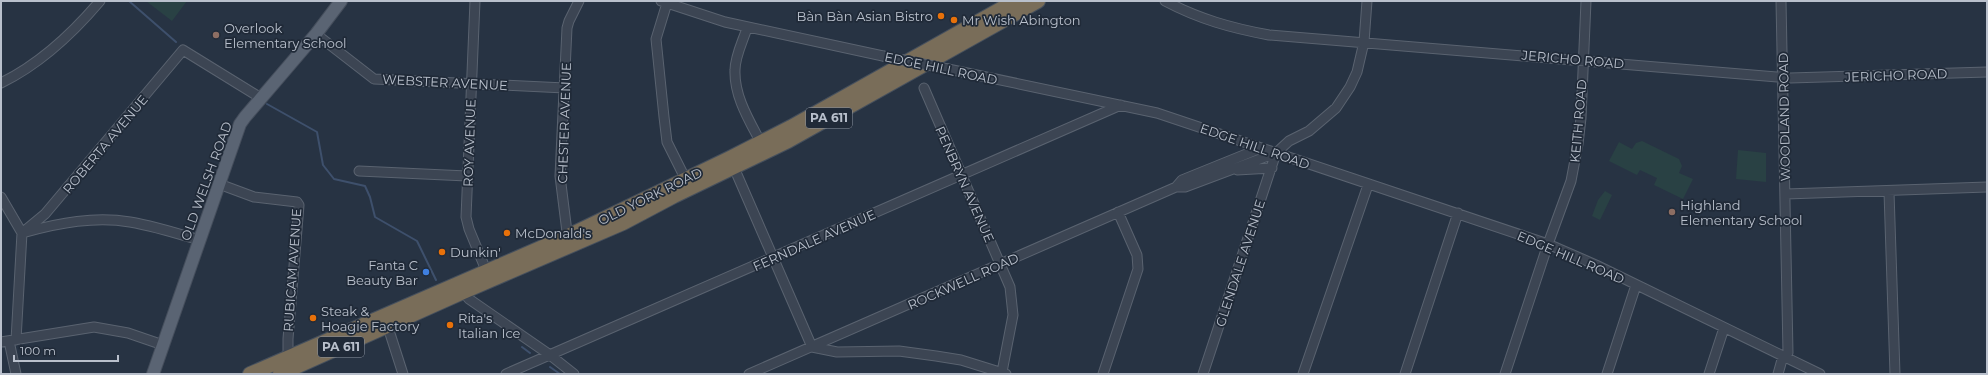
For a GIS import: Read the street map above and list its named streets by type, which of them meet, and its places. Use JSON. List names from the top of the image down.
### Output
{
  "streets": {
    "highway": ["PA 611", "OLD YORK ROAD"],
    "main road": ["OLD WELSH ROAD"],
    "street": [
      "JERICHO ROAD",
      "EDGE HILL ROAD",
      "WEBSTER AVENUE",
      "WOODLAND ROAD",
      "KEITH ROAD",
      "CHESTER AVENUE",
      "ROY AVENUE",
      "ROBERTA AVENUE",
      "PENBRYN AVENUE",
      "FERNDALE AVENUE",
      "GLENDALE AVENUE",
      "RUBICAM AVENUE",
      "ROCKWELL ROAD"
    ]
  },
  "crossings": [
    ["JERICHO ROAD", "WOODLAND ROAD"],
    ["JERICHO ROAD", "KEITH ROAD"],
    ["JERICHO ROAD", "ROCKWELL ROAD"],
    ["EDGE HILL ROAD", "WOODLAND ROAD"],
    ["EDGE HILL ROAD", "KEITH ROAD"],
    ["EDGE HILL ROAD", "FERNDALE AVENUE"],
    ["EDGE HILL ROAD", "GLENDALE AVENUE"],
    ["EDGE HILL ROAD", "ROCKWELL ROAD"],
    ["WEBSTER AVENUE", "CHESTER AVENUE"],
    ["WEBSTER AVENUE", "ROY AVENUE"],
    ["WEBSTER AVENUE", "OLD WELSH ROAD"],
    ["CHESTER AVENUE", "OLD YORK ROAD"],
    ["ROY AVENUE", "OLD YORK ROAD"],
    ["ROBERTA AVENUE", "OLD WELSH ROAD"],
    ["OLD WELSH ROAD", "RUBICAM AVENUE"],
    ["PENBRYN AVENUE", "FERNDALE AVENUE"],
    ["PENBRYN AVENUE", "ROCKWELL ROAD"],
    ["OLD YORK ROAD", "RUBICAM AVENUE"],
    ["GLENDALE AVENUE", "ROCKWELL ROAD"]
  ],
  "places": [
    "Bàn Bàn Asian Bistro",
    "Mr Wish Abington",
    "Overlook Elementary School",
    "Highland Elementary School",
    "McDonald's",
    "Dunkin'",
    "Fanta C Beauty Bar",
    "Steak & Hoagie Factory",
    "Rita's Italian Ice"
  ],
  "scale_bar": "100 m"
}
